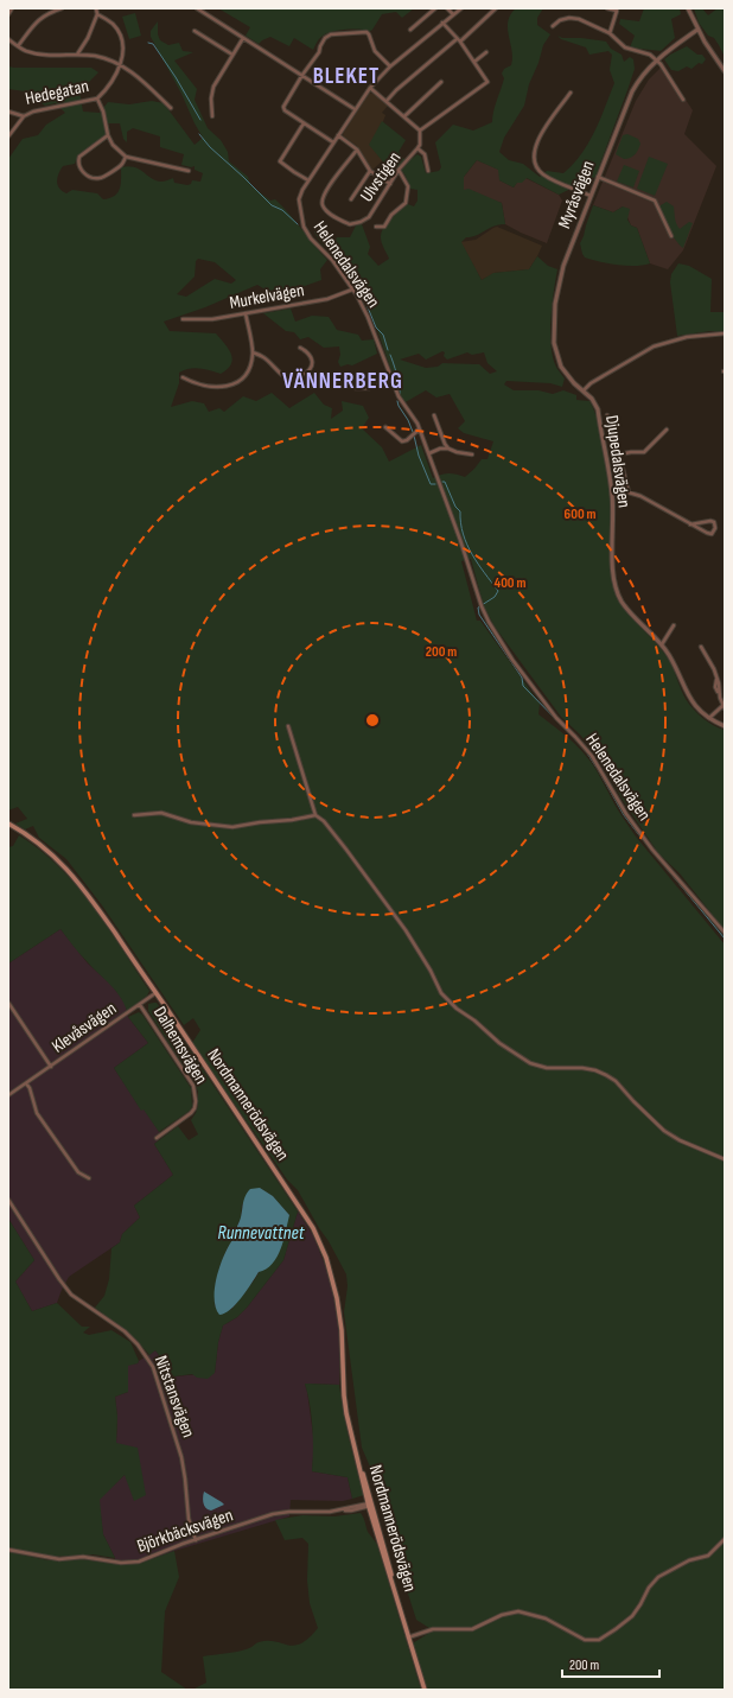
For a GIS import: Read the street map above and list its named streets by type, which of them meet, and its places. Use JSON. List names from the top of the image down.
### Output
{
  "streets": {
    "main road": ["Nordmannerödsvägen"],
    "street": [
      "Hedegatan",
      "Ulvstigen",
      "Myråsvägen",
      "Helenedalsvägen",
      "Murkelvägen",
      "Djupedalsvägen",
      "Klevåsvägen",
      "Dalhemsvägen",
      "Nitstansvägen",
      "Björkbäcksvägen"
    ]
  },
  "crossings": [
    ["Ulvstigen", "Helenedalsvägen"],
    ["Myråsvägen", "Djupedalsvägen"],
    ["Helenedalsvägen", "Murkelvägen"],
    ["Klevåsvägen", "Dalhemsvägen"],
    ["Klevåsvägen", "Nordmannerödsvägen"],
    ["Nordmannerödsvägen", "Björkbäcksvägen"],
    ["Nitstansvägen", "Björkbäcksvägen"]
  ],
  "districts": ["BLEKET", "VÄNNERBERG"],
  "water": ["Runnevattnet"],
  "scale_bar": "200 m",
  "rings": ["600 m", "400 m", "200 m"]
}
